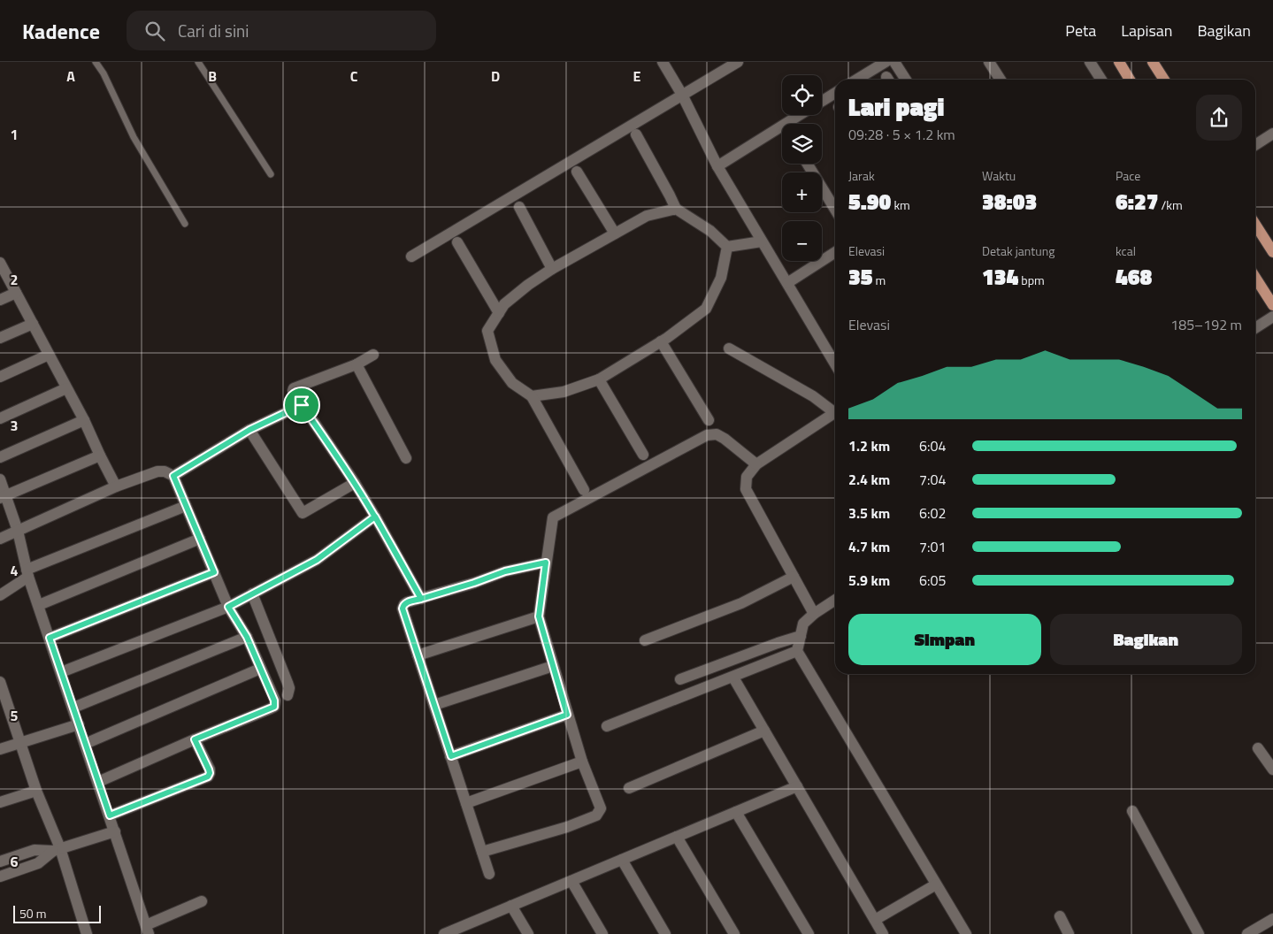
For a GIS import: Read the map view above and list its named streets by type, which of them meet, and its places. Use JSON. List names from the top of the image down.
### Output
{
  "scale_bar": "50 m",
  "page": {
    "header": "Kadence",
    "search": "Cari di sini",
    "nav": ["Peta", "Lapisan", "Bagikan"],
    "map_buttons": ["+", "−"],
    "heading": ["Lari pagi", "09:28 · 5 × 1.2 km"],
    "stats": [
      ["Jarak", "5.90 km"],
      ["Waktu", "38:03"],
      ["Pace", "6:27 /km"],
      ["Elevasi", "35 m"],
      ["Detak jantung", "134 bpm"],
      ["kcal", "468"]
    ],
    "chart": ["Elevasi", "185–192 m"],
    "list": [
      {
        "name": "1.2 km",
        "note": "6:04"
      },
      {
        "name": "2.4 km",
        "note": "7:04"
      },
      {
        "name": "3.5 km",
        "note": "6:02"
      },
      {
        "name": "4.7 km",
        "note": "7:01"
      },
      {
        "name": "5.9 km",
        "note": "6:05"
      }
    ],
    "buttons": ["Simpan", "Bagikan"],
    "scale": "50 m"
  },
  "grid": {
    "columns": [
      "A",
      "B",
      "C",
      "D",
      "E"
    ],
    "rows": [
      "1",
      "2",
      "3",
      "4",
      "5",
      "6"
    ]
  }
}
